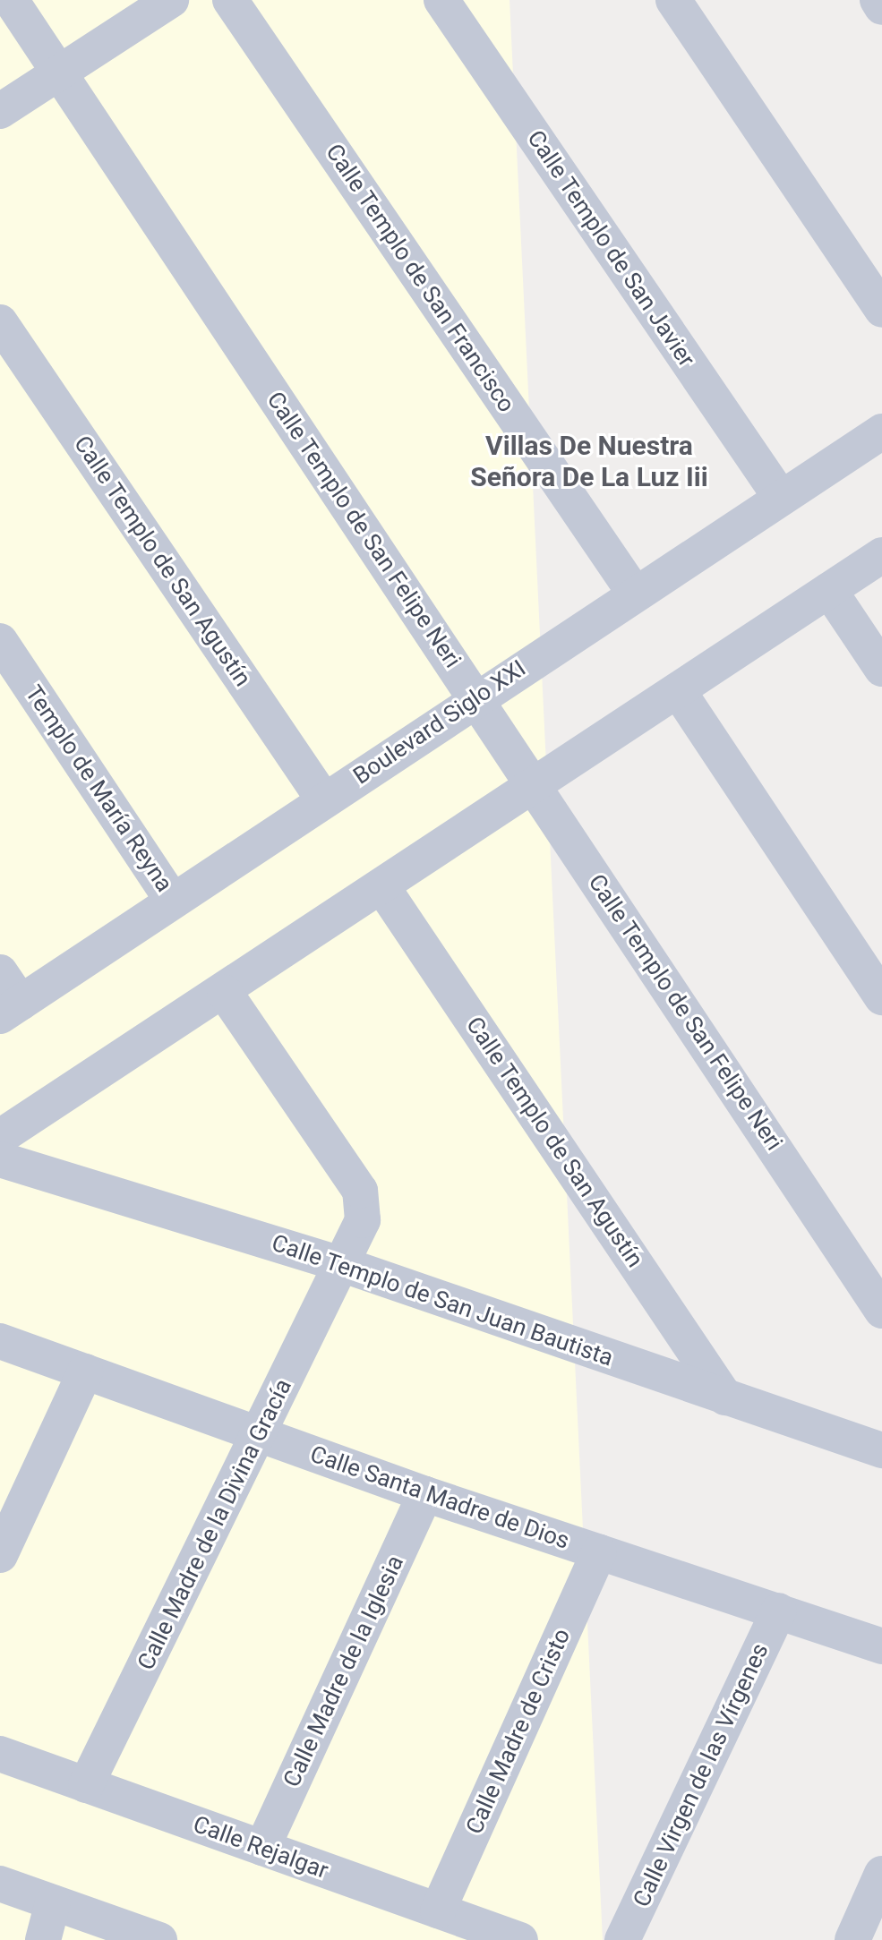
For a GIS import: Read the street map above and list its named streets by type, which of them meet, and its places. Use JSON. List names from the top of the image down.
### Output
{
  "streets": {
    "street": [
      "Calle Templo de San Javier",
      "Calle Templo de San Francisco",
      "Calle Templo de San Felipe Neri",
      "Calle Templo de San Agustín",
      "Boulevard Siglo XXI",
      "Templo de María Reyna",
      "Calle Templo de San Juan Bautista",
      "Calle Santa Madre de Dios",
      "Calle Madre de la Divina Gracía",
      "Calle Madre de la Iglesia",
      "Calle Madre de Cristo",
      "Calle Virgen de las Vírgenes",
      "Calle Rejalgar"
    ]
  },
  "crossings": [
    ["Calle Templo de San Javier", "Boulevard Siglo XXI"],
    ["Calle Templo de San Francisco", "Boulevard Siglo XXI"],
    ["Calle Templo de San Felipe Neri", "Boulevard Siglo XXI"],
    ["Calle Templo de San Agustín", "Boulevard Siglo XXI"],
    ["Calle Templo de San Agustín", "Calle Templo de San Juan Bautista"],
    ["Boulevard Siglo XXI", "Templo de María Reyna"],
    ["Calle Templo de San Juan Bautista", "Calle Madre de la Divina Gracía"],
    ["Calle Santa Madre de Dios", "Calle Madre de la Divina Gracía"],
    ["Calle Santa Madre de Dios", "Calle Madre de la Iglesia"],
    ["Calle Santa Madre de Dios", "Calle Madre de Cristo"],
    ["Calle Santa Madre de Dios", "Calle Virgen de las Vírgenes"],
    ["Calle Madre de la Divina Gracía", "Calle Rejalgar"],
    ["Calle Madre de la Iglesia", "Calle Rejalgar"],
    ["Calle Madre de Cristo", "Calle Rejalgar"]
  ],
  "districts": ["Villas De Nuestra Señora De La Luz Iii"]
}
